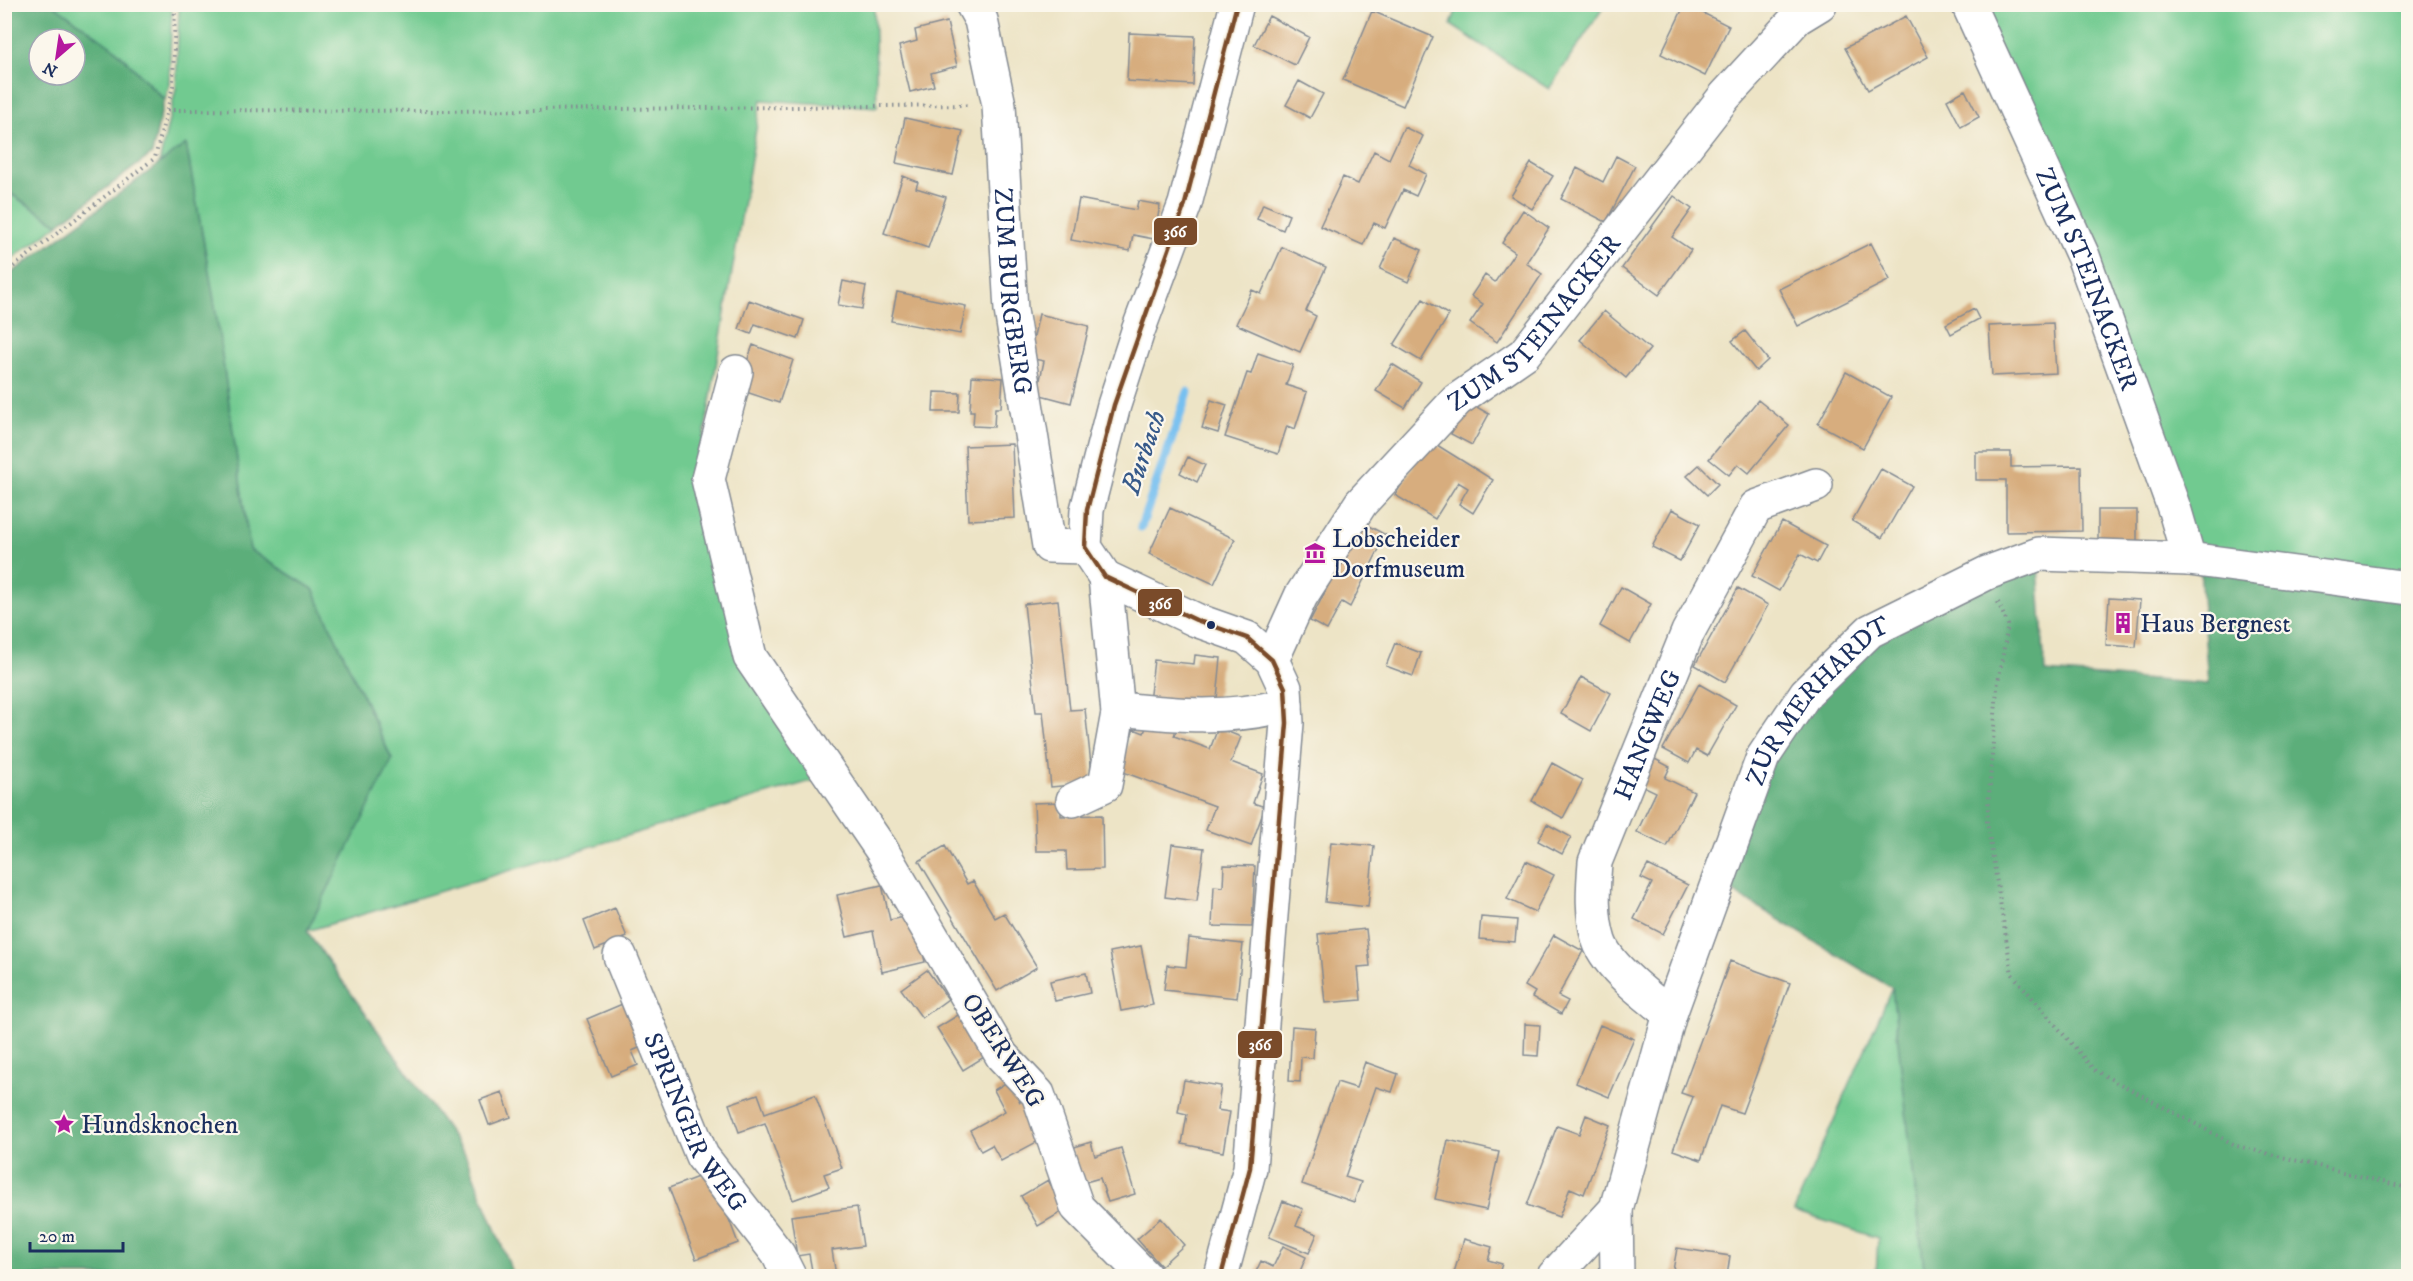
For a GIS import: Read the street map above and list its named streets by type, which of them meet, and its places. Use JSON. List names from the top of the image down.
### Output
{
  "streets": {
    "street": [
      "ZUM STEINACKER",
      "ZUM BURGBERG",
      "ZUR MERHARDT",
      "HANGWEG",
      "OBERWEG",
      "SPRINGER WEG"
    ]
  },
  "crossings": [
    ["ZUM STEINACKER", "ZUR MERHARDT"],
    ["ZUR MERHARDT", "HANGWEG"]
  ],
  "water": ["Burbach"],
  "places": {
    "museum": ["Lobscheider Dorfmuseum"],
    "building": ["Haus Bergnest"],
    "place": ["Hundsknochen"]
  },
  "lines": ["transit line 366"],
  "scale_bar": "20 m",
  "north": "bottom left"
}
